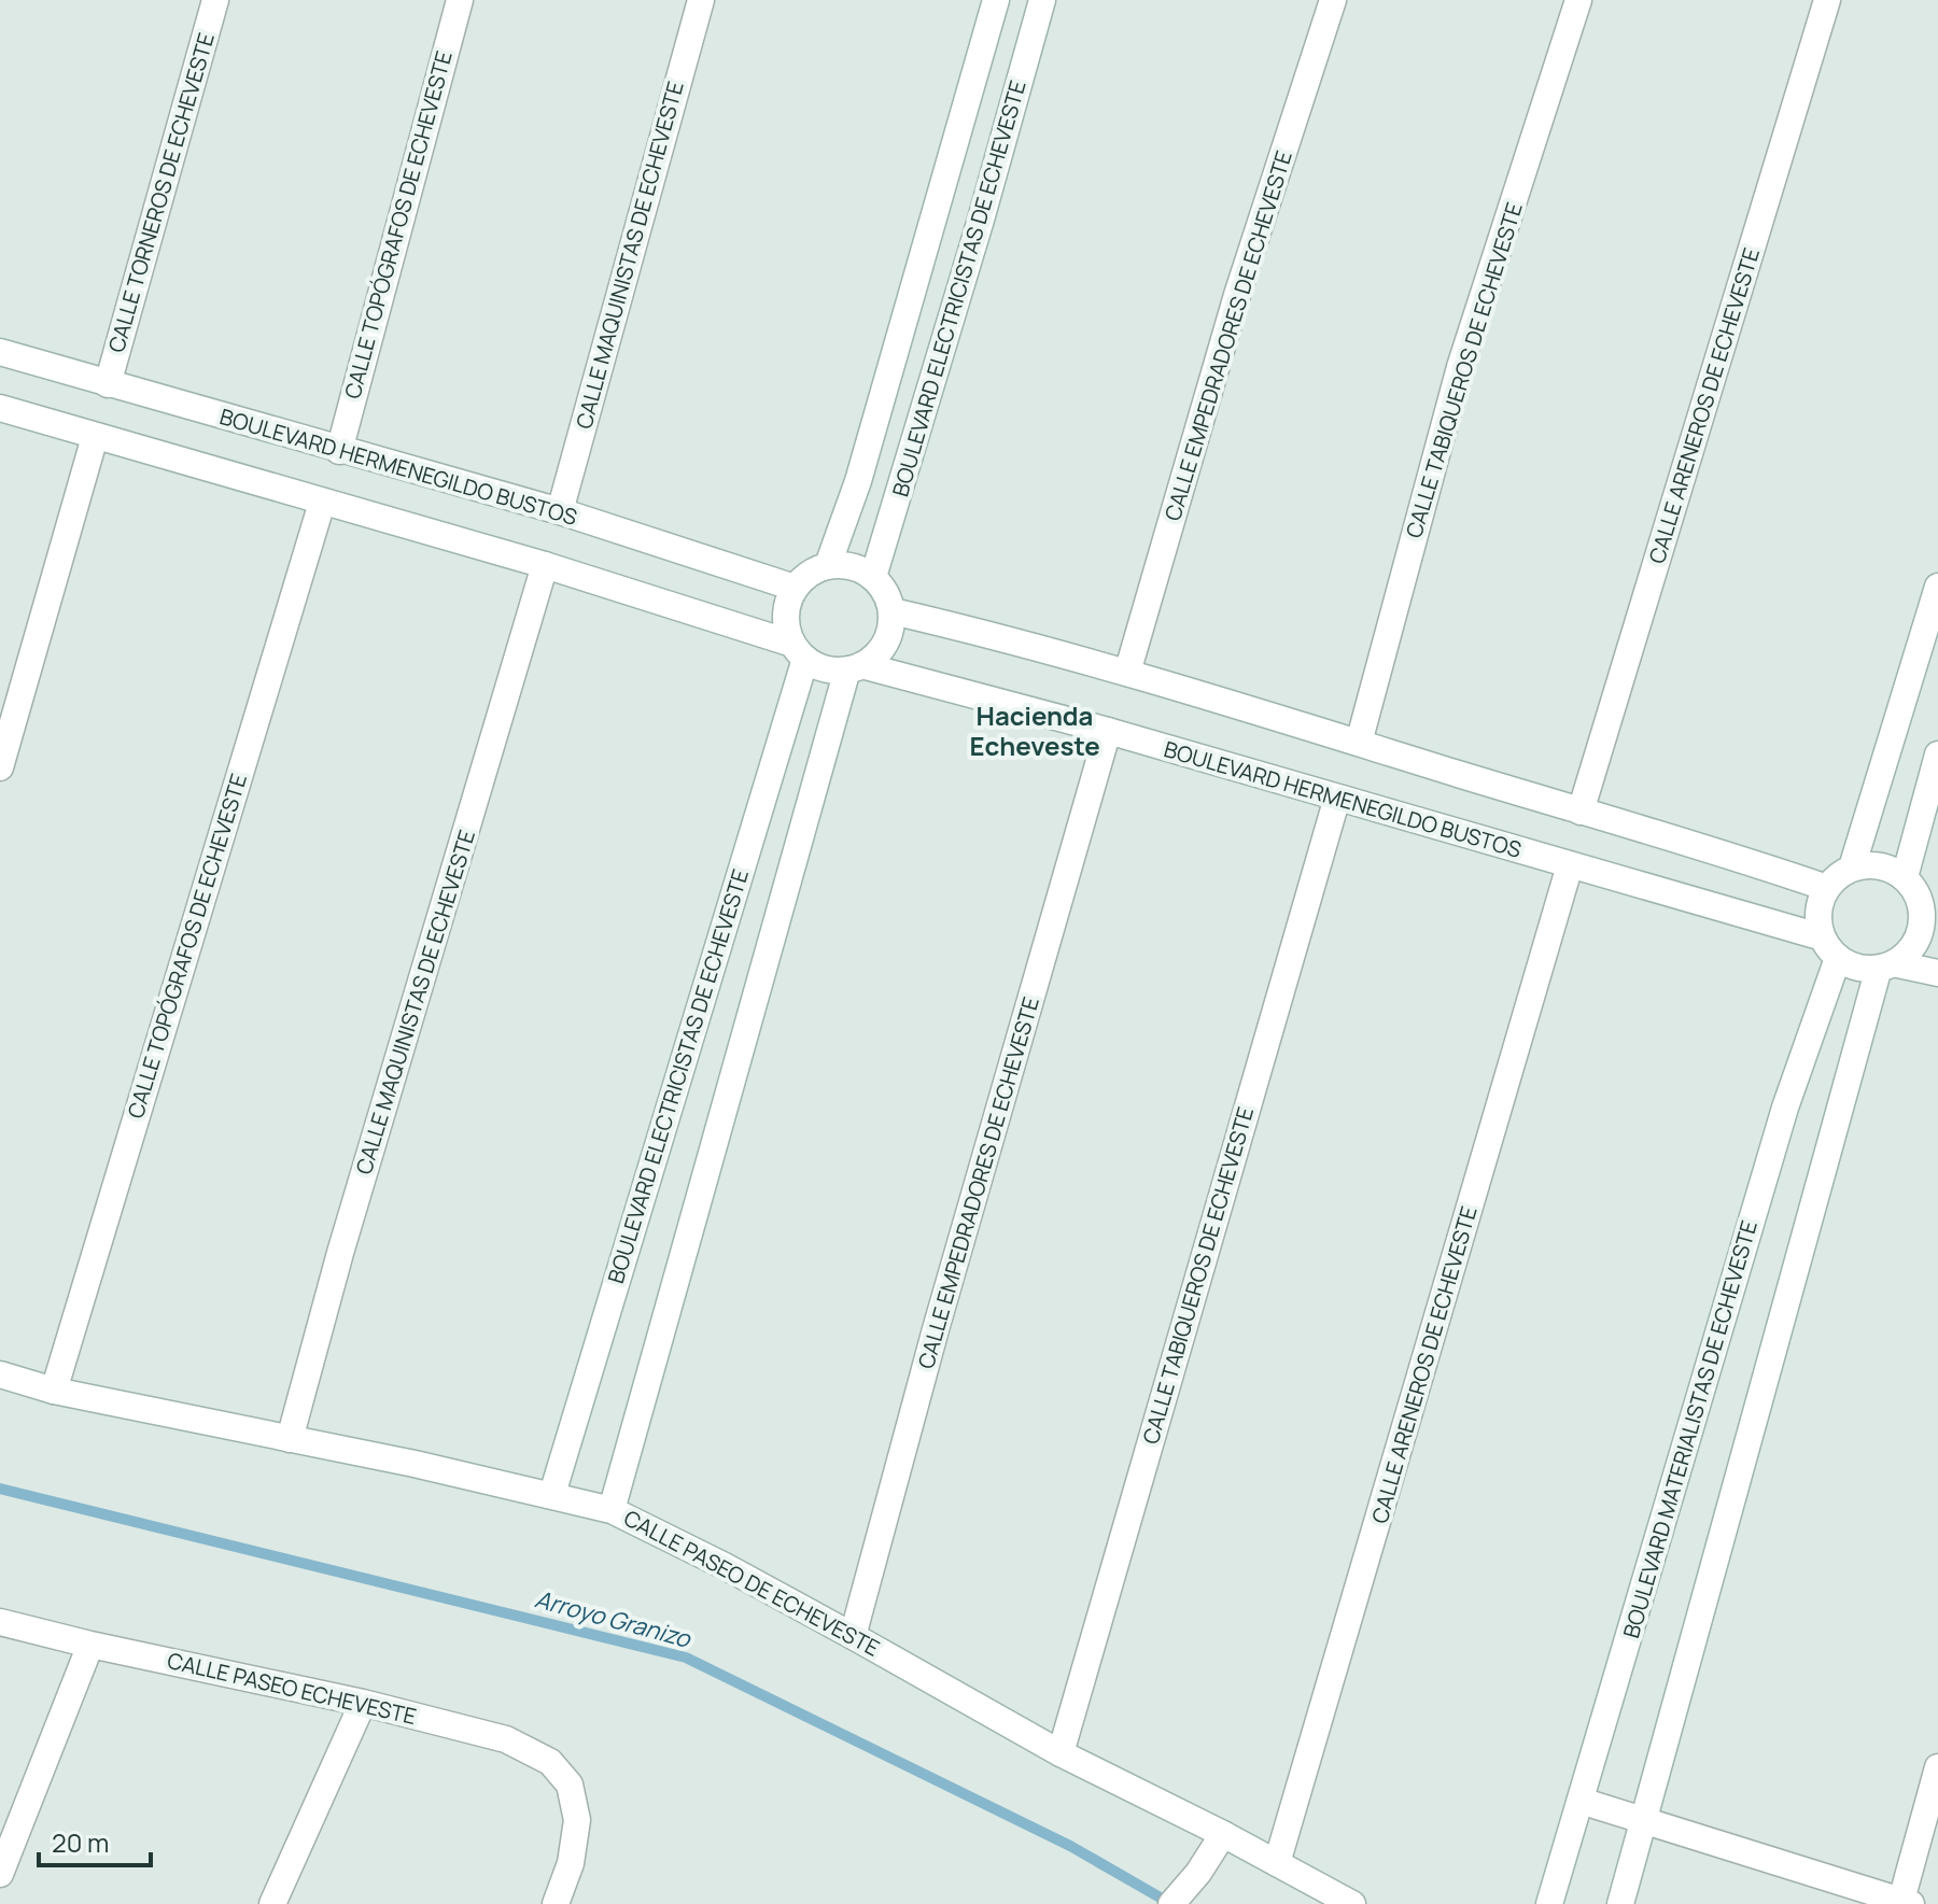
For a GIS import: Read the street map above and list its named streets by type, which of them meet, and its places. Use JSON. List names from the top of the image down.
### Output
{
  "streets": {
    "street": [
      "CALLE TORNEROS DE ECHEVESTE",
      "CALLE TOPÓGRAFOS DE ECHEVESTE",
      "CALLE MAQUINISTAS DE ECHEVESTE",
      "BOULEVARD ELECTRICISTAS DE ECHEVESTE",
      "CALLE EMPEDRADORES DE ECHEVESTE",
      "CALLE TABIQUEROS DE ECHEVESTE",
      "CALLE ARENEROS DE ECHEVESTE",
      "BOULEVARD HERMENEGILDO BUSTOS",
      "BOULEVARD MATERIALISTAS DE ECHEVESTE",
      "CALLE PASEO DE ECHEVESTE",
      "CALLE PASEO ECHEVESTE"
    ]
  },
  "crossings": [
    ["CALLE TORNEROS DE ECHEVESTE", "BOULEVARD HERMENEGILDO BUSTOS"],
    ["CALLE TOPÓGRAFOS DE ECHEVESTE", "BOULEVARD HERMENEGILDO BUSTOS"],
    ["CALLE TOPÓGRAFOS DE ECHEVESTE", "CALLE PASEO DE ECHEVESTE"],
    ["CALLE MAQUINISTAS DE ECHEVESTE", "BOULEVARD HERMENEGILDO BUSTOS"],
    ["CALLE MAQUINISTAS DE ECHEVESTE", "CALLE PASEO DE ECHEVESTE"],
    ["BOULEVARD ELECTRICISTAS DE ECHEVESTE", "BOULEVARD HERMENEGILDO BUSTOS"],
    ["BOULEVARD ELECTRICISTAS DE ECHEVESTE", "CALLE PASEO DE ECHEVESTE"],
    ["CALLE EMPEDRADORES DE ECHEVESTE", "BOULEVARD HERMENEGILDO BUSTOS"],
    ["CALLE EMPEDRADORES DE ECHEVESTE", "CALLE PASEO DE ECHEVESTE"],
    ["CALLE TABIQUEROS DE ECHEVESTE", "BOULEVARD HERMENEGILDO BUSTOS"],
    ["CALLE TABIQUEROS DE ECHEVESTE", "CALLE PASEO DE ECHEVESTE"],
    ["CALLE ARENEROS DE ECHEVESTE", "BOULEVARD HERMENEGILDO BUSTOS"],
    ["CALLE ARENEROS DE ECHEVESTE", "CALLE PASEO DE ECHEVESTE"],
    ["BOULEVARD HERMENEGILDO BUSTOS", "BOULEVARD MATERIALISTAS DE ECHEVESTE"]
  ],
  "districts": ["Hacienda Echeveste"],
  "water": ["Arroyo Granizo"],
  "scale_bar": "20 m"
}
